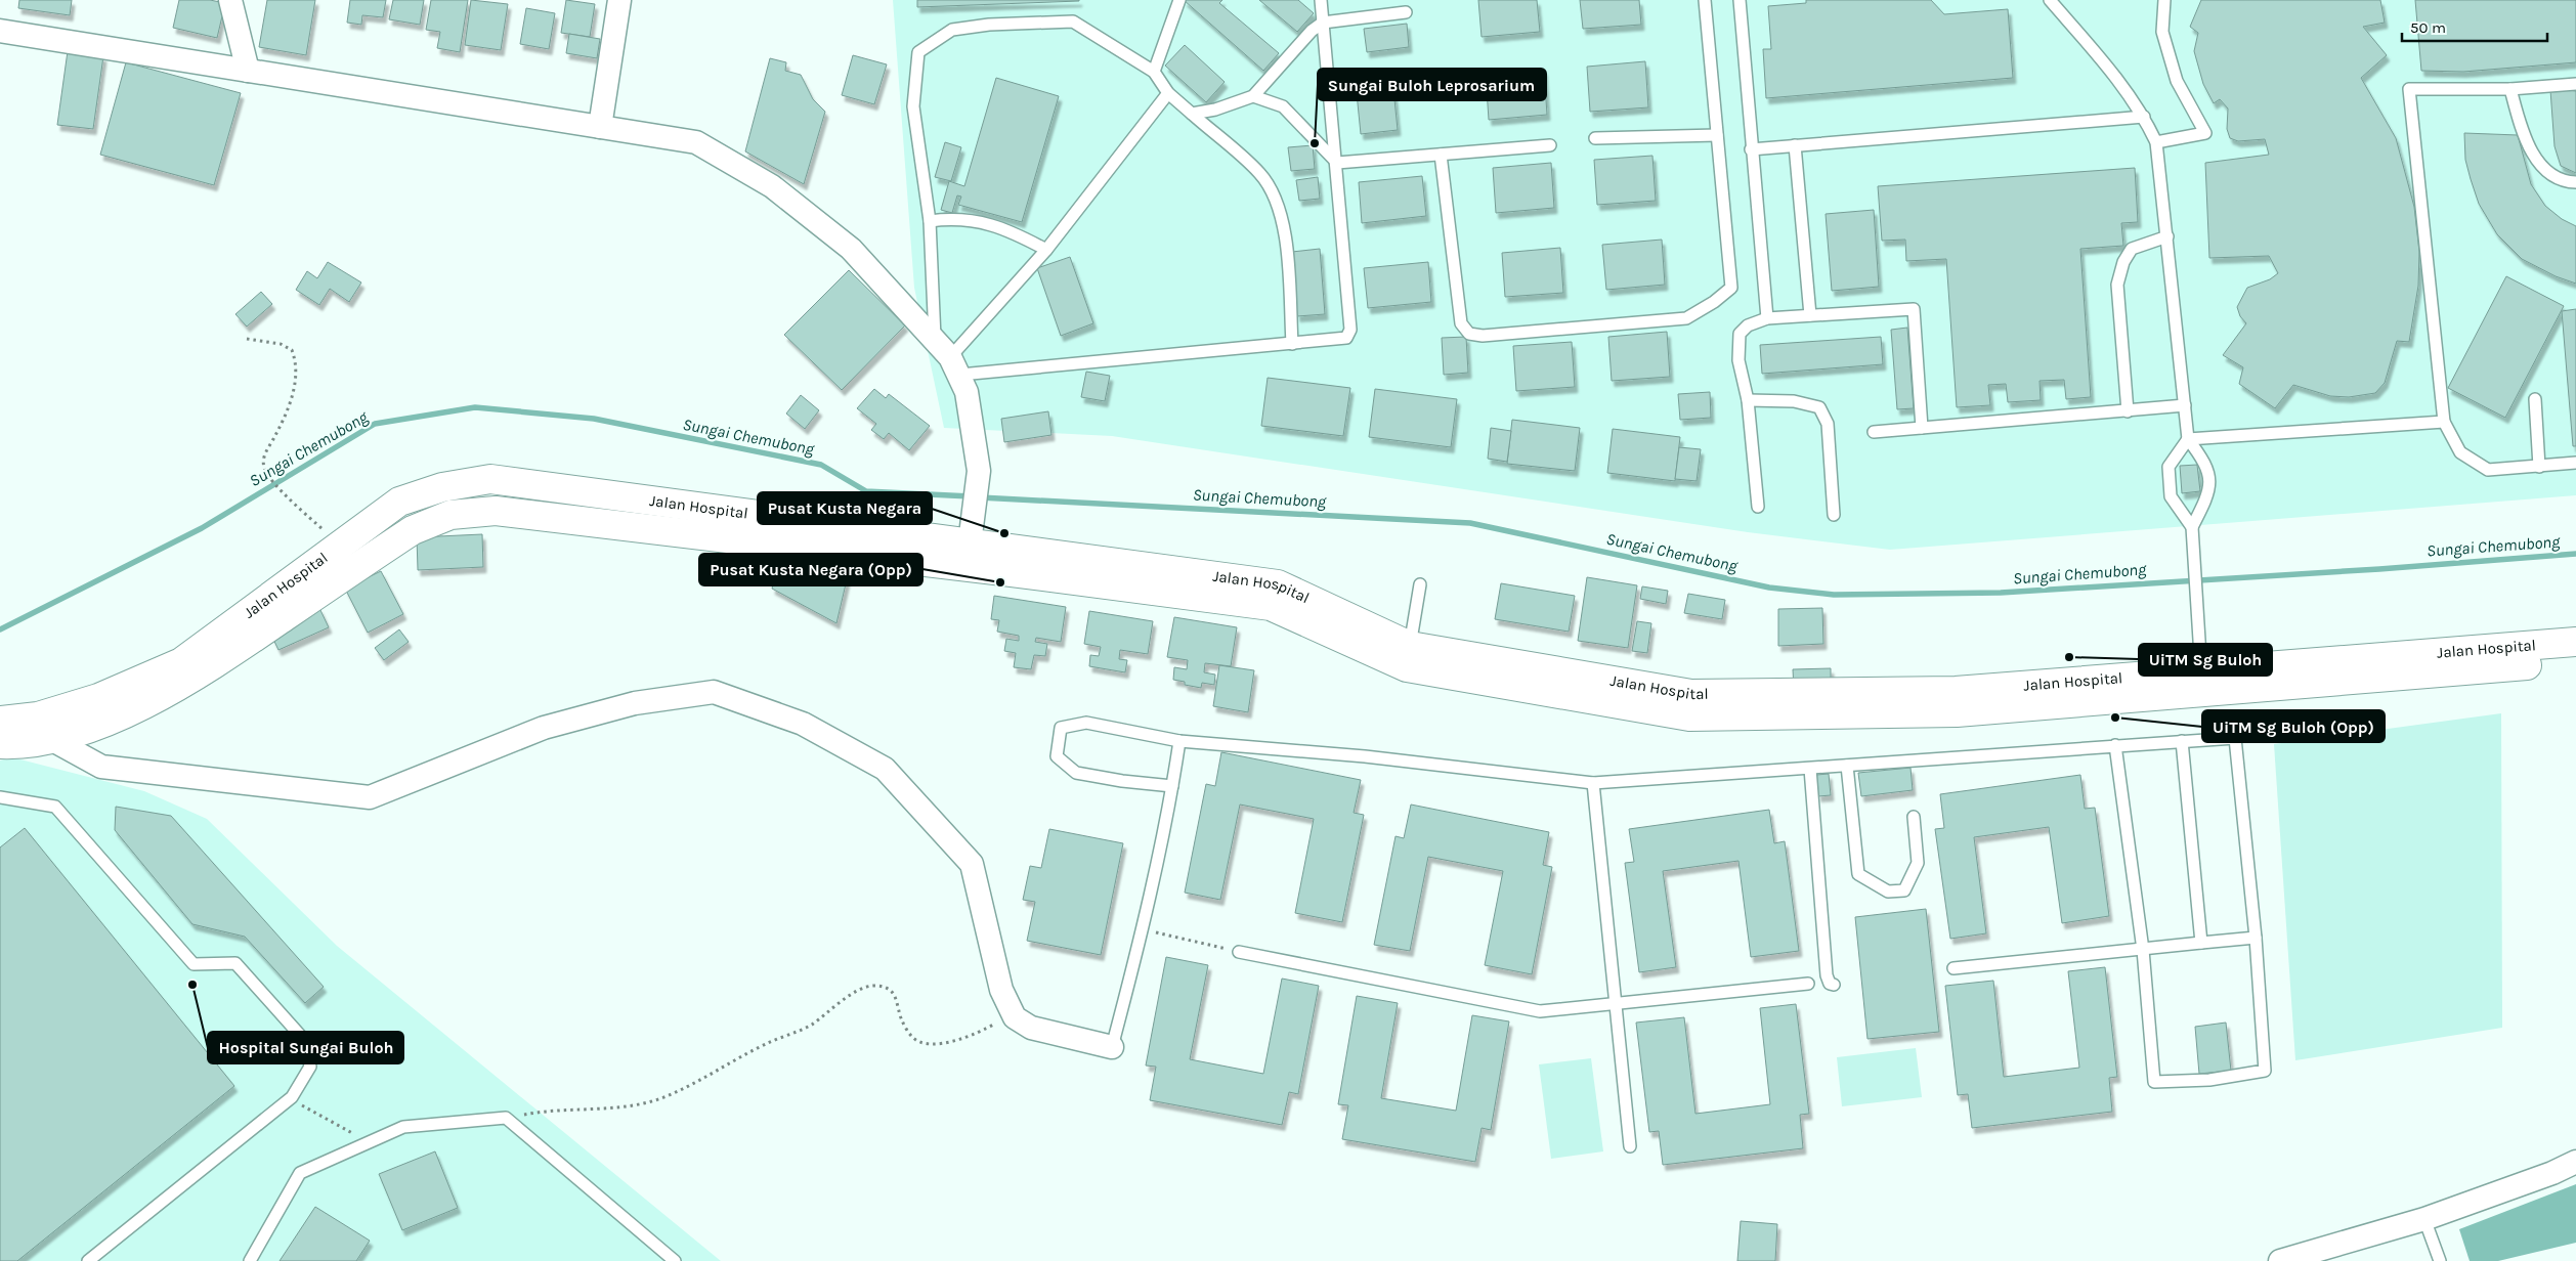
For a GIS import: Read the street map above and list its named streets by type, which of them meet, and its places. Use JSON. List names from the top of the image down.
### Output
{
  "streets": {
    "main road": ["Jalan Hospital"]
  },
  "water": ["Sungai Chemubong"],
  "places": [
    "Sungai Buloh Leprosarium",
    "Pusat Kusta Negara",
    "Pusat Kusta Negara (Opp)",
    "UiTM Sg Buloh",
    "UiTM Sg Buloh (Opp)",
    "Hospital Sungai Buloh"
  ],
  "scale_bar": "50 m"
}
